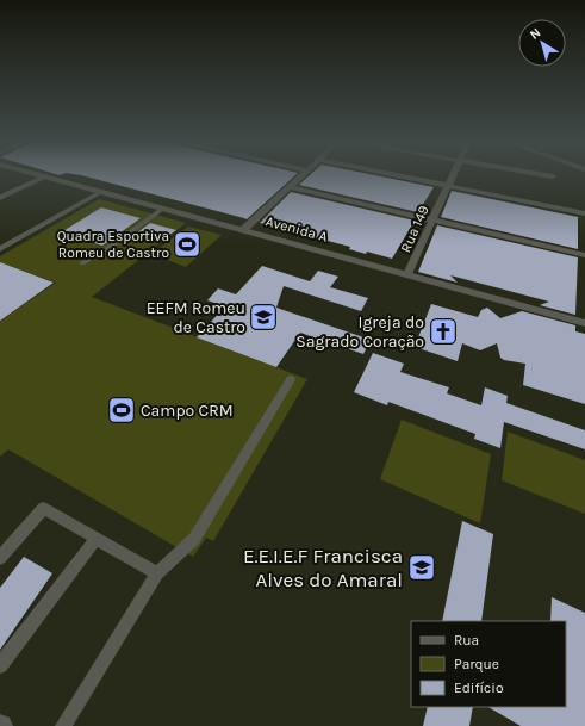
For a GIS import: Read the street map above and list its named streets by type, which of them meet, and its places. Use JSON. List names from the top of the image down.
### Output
{
  "streets": {
    "street": ["Avenida A", "Rua 149"]
  },
  "crossings": [
    ["Avenida A", "Rua 149"]
  ],
  "places": {
    "sports": ["Quadra Esportiva Romeu de Castro", "Campo CRM"],
    "school or university": ["EEFM Romeu de Castro", "E.E.I.E.F Francisca Alves do Amaral"],
    "church": ["Igreja do Sagrado Coração"]
  },
  "legend": ["Rua", "Parque", "Edifício"],
  "north": "top left"
}
